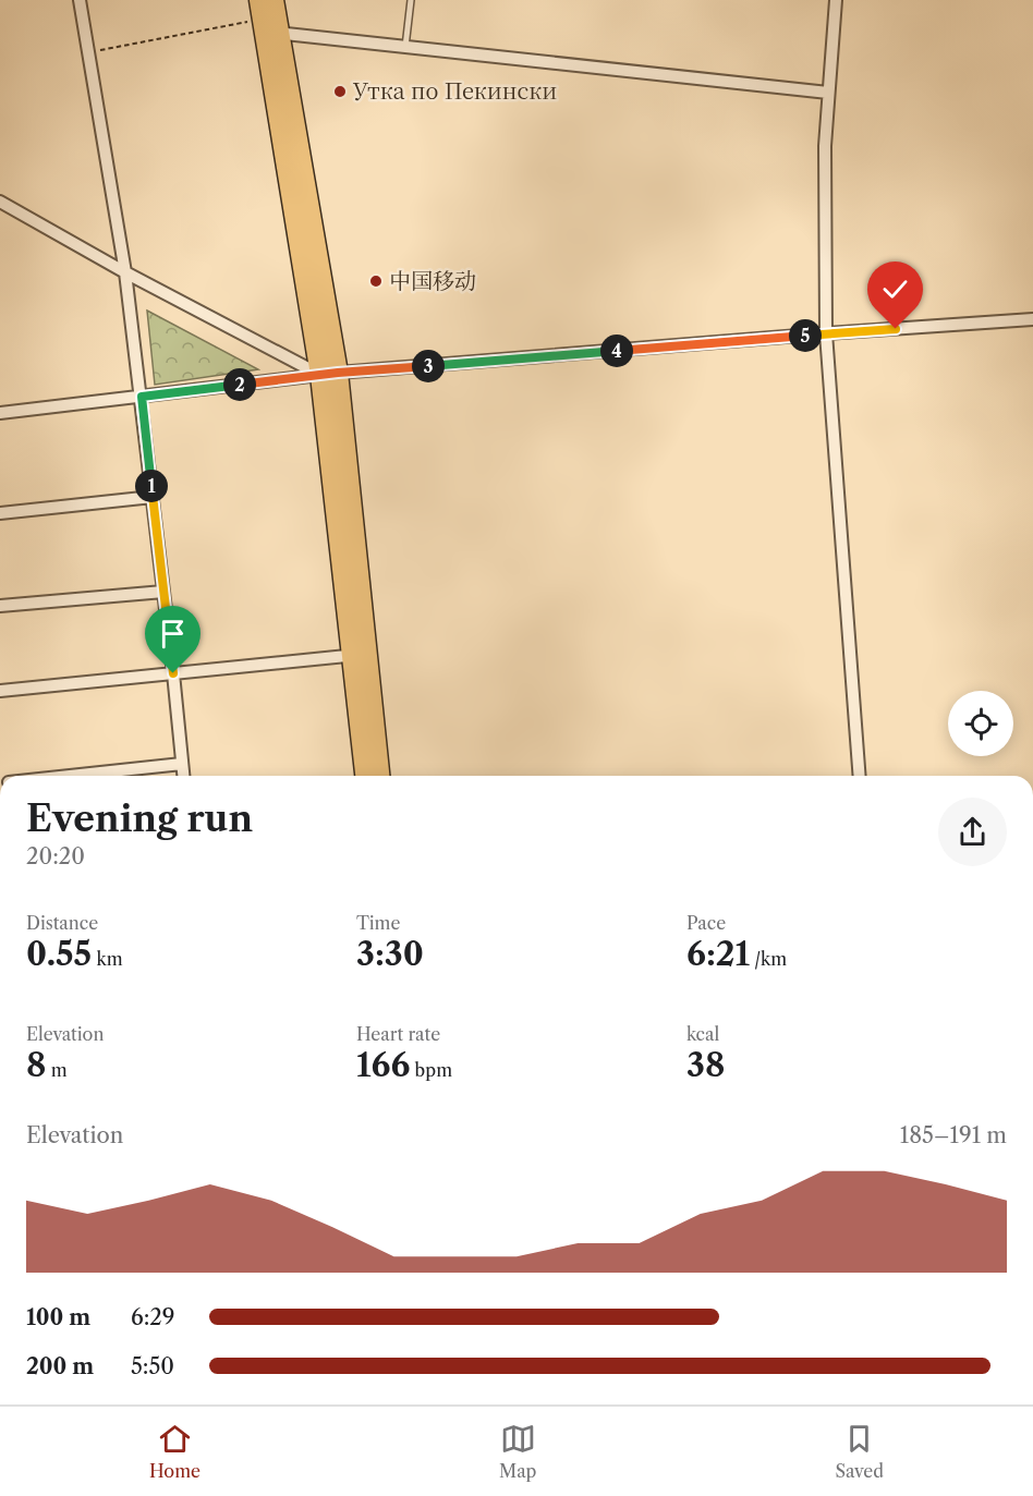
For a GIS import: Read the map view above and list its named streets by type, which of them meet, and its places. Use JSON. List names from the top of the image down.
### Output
{
  "places": ["Утка по Пекински", "中国移动"],
  "page": {
    "pins": [
      "5",
      "4",
      "3",
      "2",
      "1"
    ],
    "heading": ["Evening run", "20:20"],
    "stats": [
      ["Distance", "0.55 km"],
      ["Time", "3:30"],
      ["Pace", "6:21 /km"],
      ["Elevation", "8 m"],
      ["Heart rate", "166 bpm"],
      ["kcal", "38"]
    ],
    "chart": ["Elevation", "185–191 m"],
    "list": [
      {
        "name": "100 m",
        "note": "6:29"
      },
      {
        "name": "200 m",
        "note": "5:50"
      }
    ],
    "tabs": ["Home", "Map", "Saved"]
  }
}
